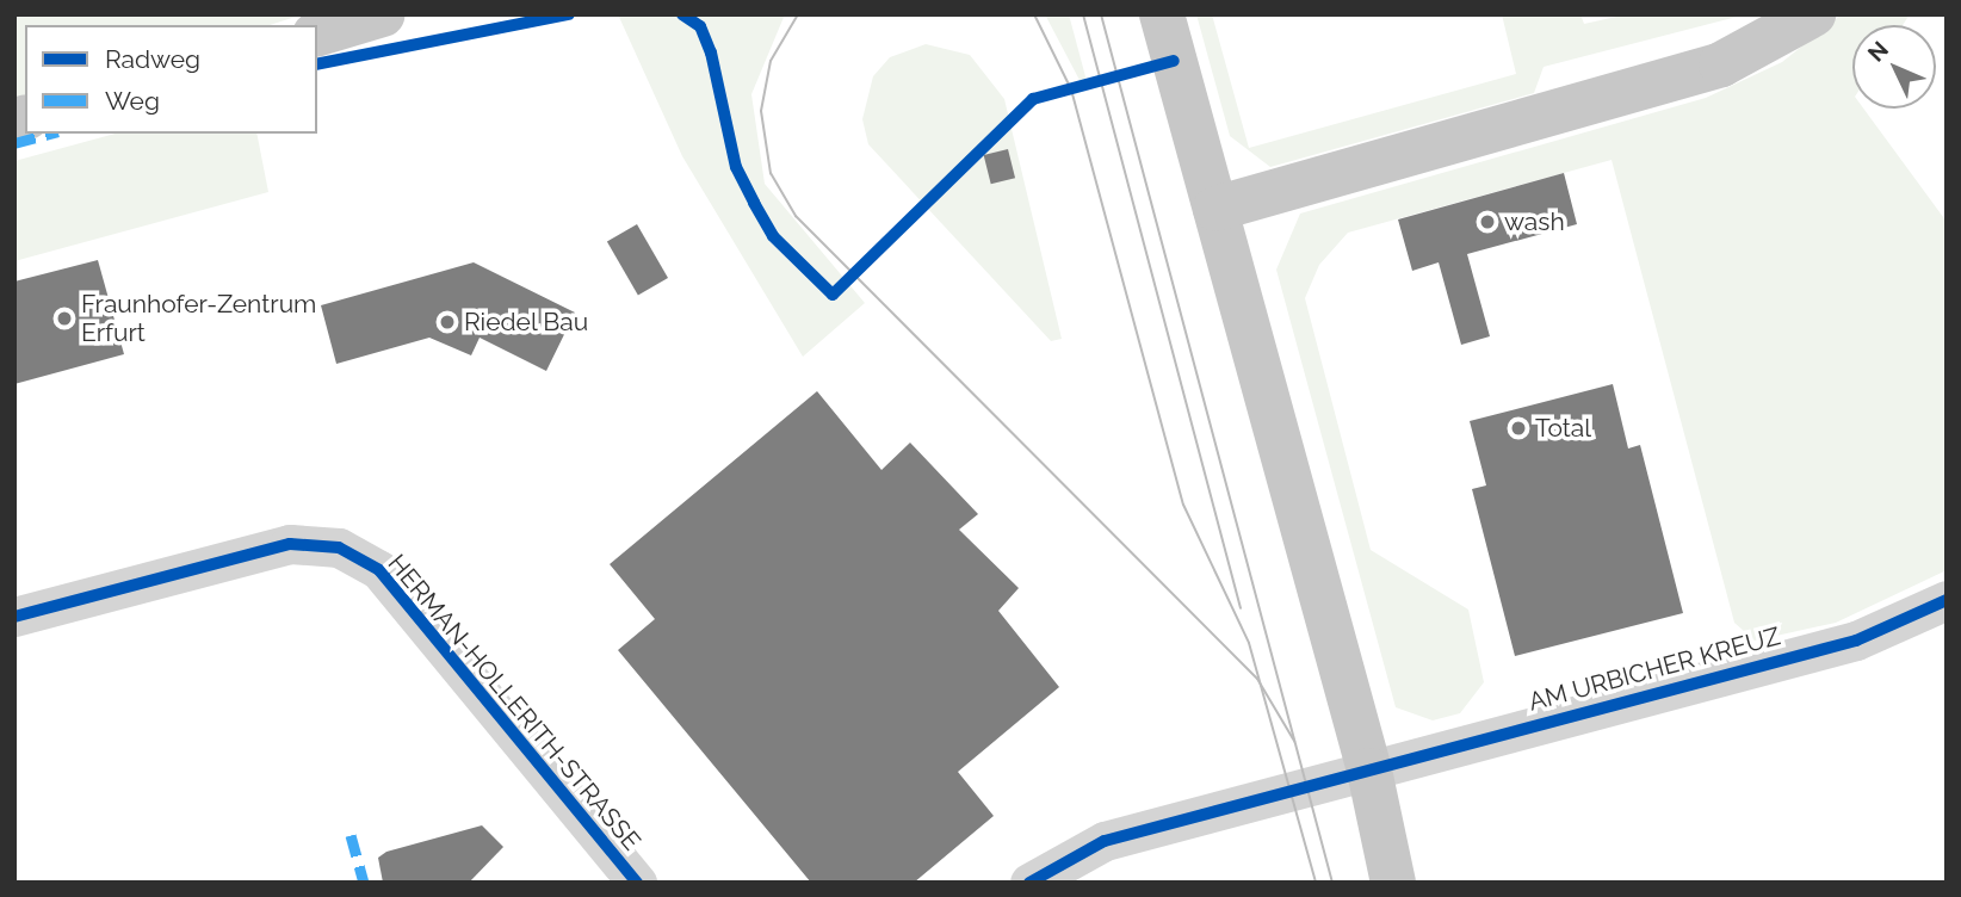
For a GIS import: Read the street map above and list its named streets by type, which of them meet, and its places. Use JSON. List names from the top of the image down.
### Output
{
  "streets": {
    "street": ["AM URBICHER KREUZ", "HERMAN-HOLLERITH-STRASSE"]
  },
  "places": [
    "wash",
    "Fraunhofer-Zentrum Erfurt",
    "Riedel Bau",
    "Total"
  ],
  "legend": ["Radweg", "Weg"],
  "north": "top left"
}
